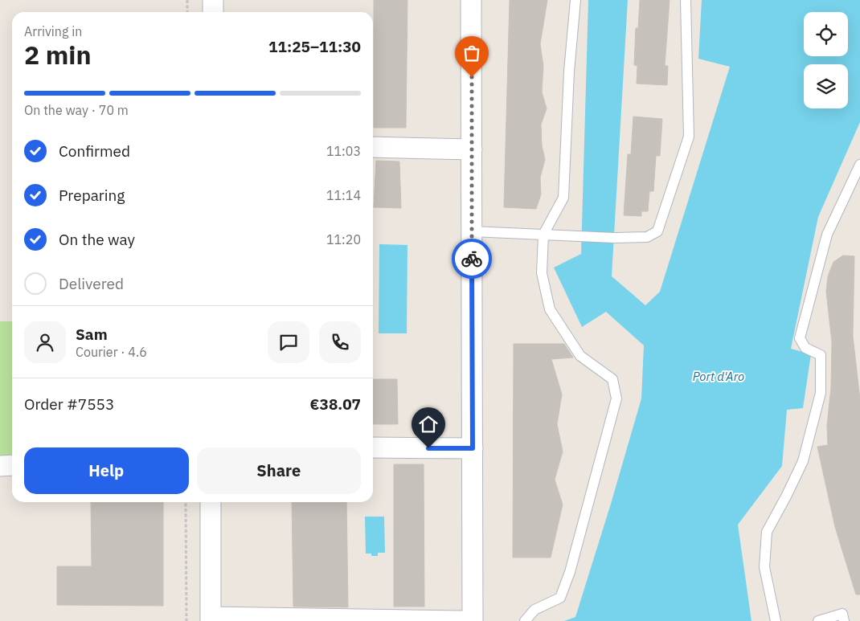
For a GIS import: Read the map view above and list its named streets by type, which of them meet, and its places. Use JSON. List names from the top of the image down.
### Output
{
  "water": ["Port d'Aro"],
  "page": {
    "heading": ["2 min", "Arriving in", "11:25–11:30"],
    "panel": [
      "Sam",
      "Courier · 4.6",
      "Order #7553",
      "€38.07"
    ],
    "bar": "On the way · 70 m",
    "list": [
      ["Confirmed", "11:03"],
      ["Preparing", "11:14"],
      ["On the way", "11:20"],
      "Delivered"
    ],
    "buttons": ["Help", "Share"]
  }
}
